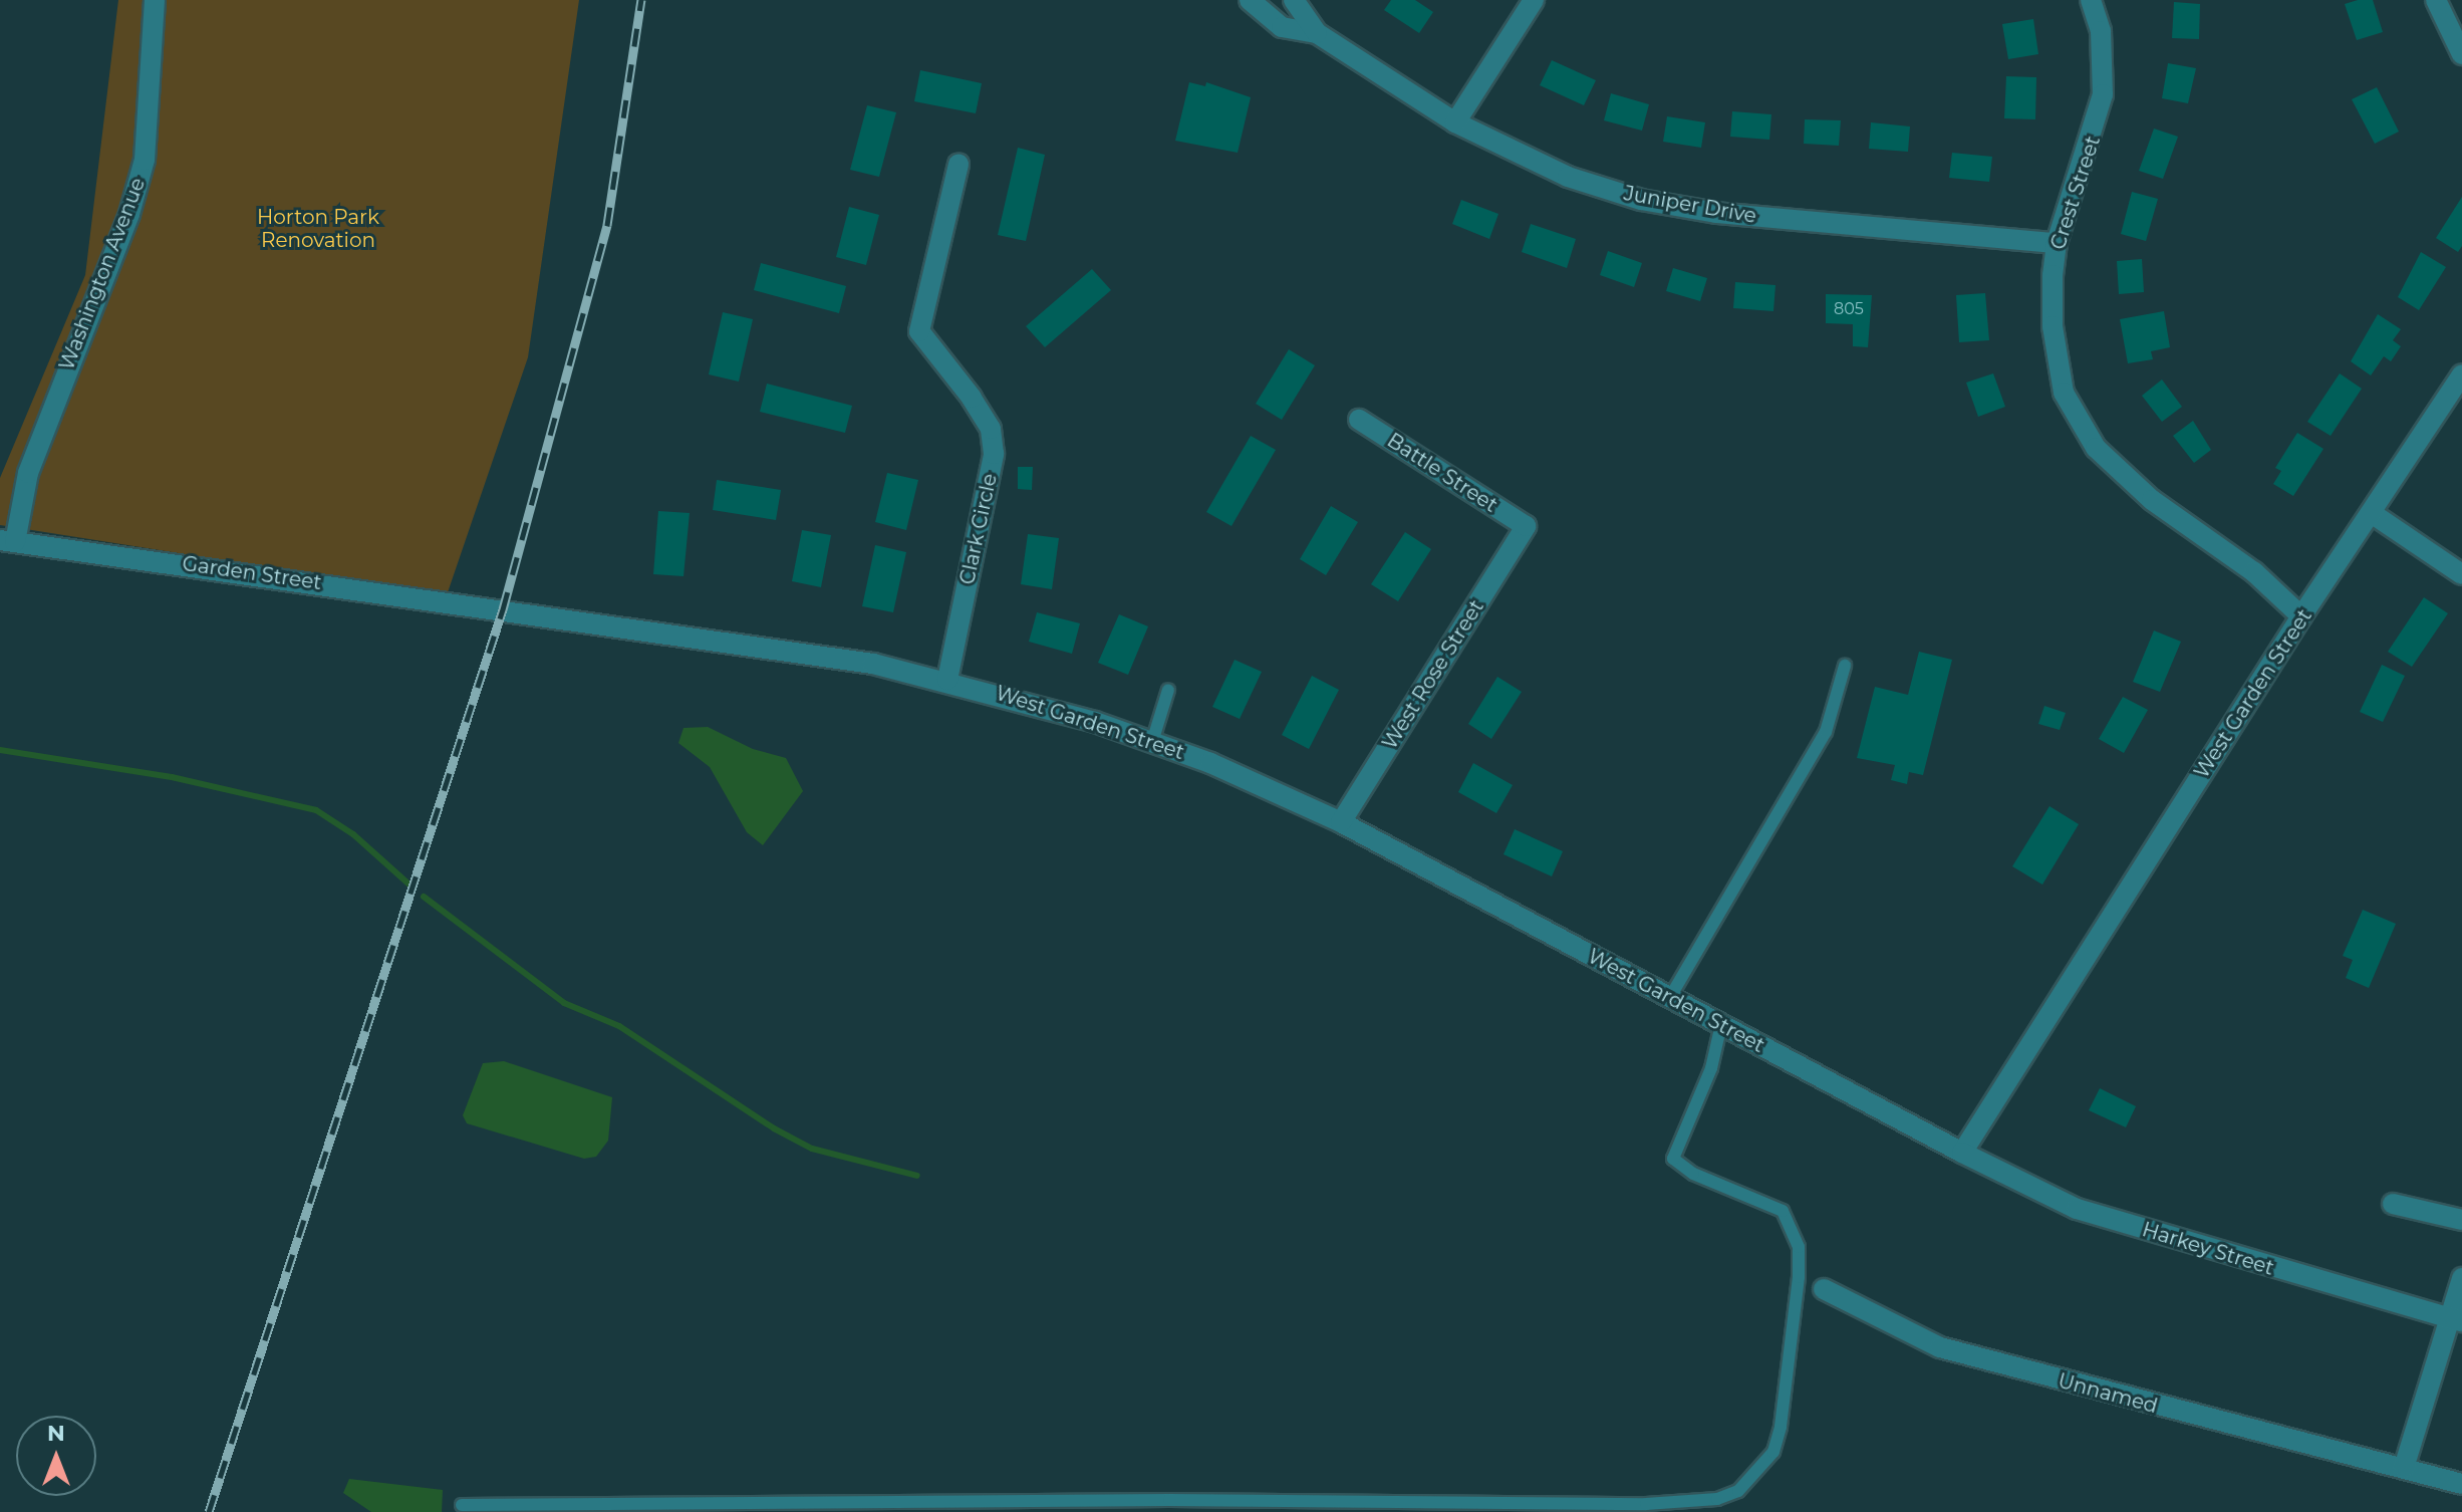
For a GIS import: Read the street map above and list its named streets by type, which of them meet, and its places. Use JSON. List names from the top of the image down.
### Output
{
  "streets": {
    "street": [
      "Crest Street",
      "Juniper Drive",
      "Washington Avenue",
      "Battle Street",
      "Clark Circle",
      "Garden Street",
      "West Rose Street",
      "West Garden Street",
      "Harkey Street",
      "Unnamed"
    ]
  },
  "crossings": [
    ["Crest Street", "Juniper Drive"],
    ["Crest Street", "West Garden Street"],
    ["Washington Avenue", "Garden Street"],
    ["Battle Street", "West Rose Street"],
    ["Clark Circle", "West Garden Street"],
    ["Garden Street", "West Garden Street"],
    ["West Rose Street", "West Garden Street"],
    ["West Garden Street", "Harkey Street"]
  ],
  "parks": ["Horton Park Renovation"],
  "house_numbers": ["805"],
  "north": "top"
}
